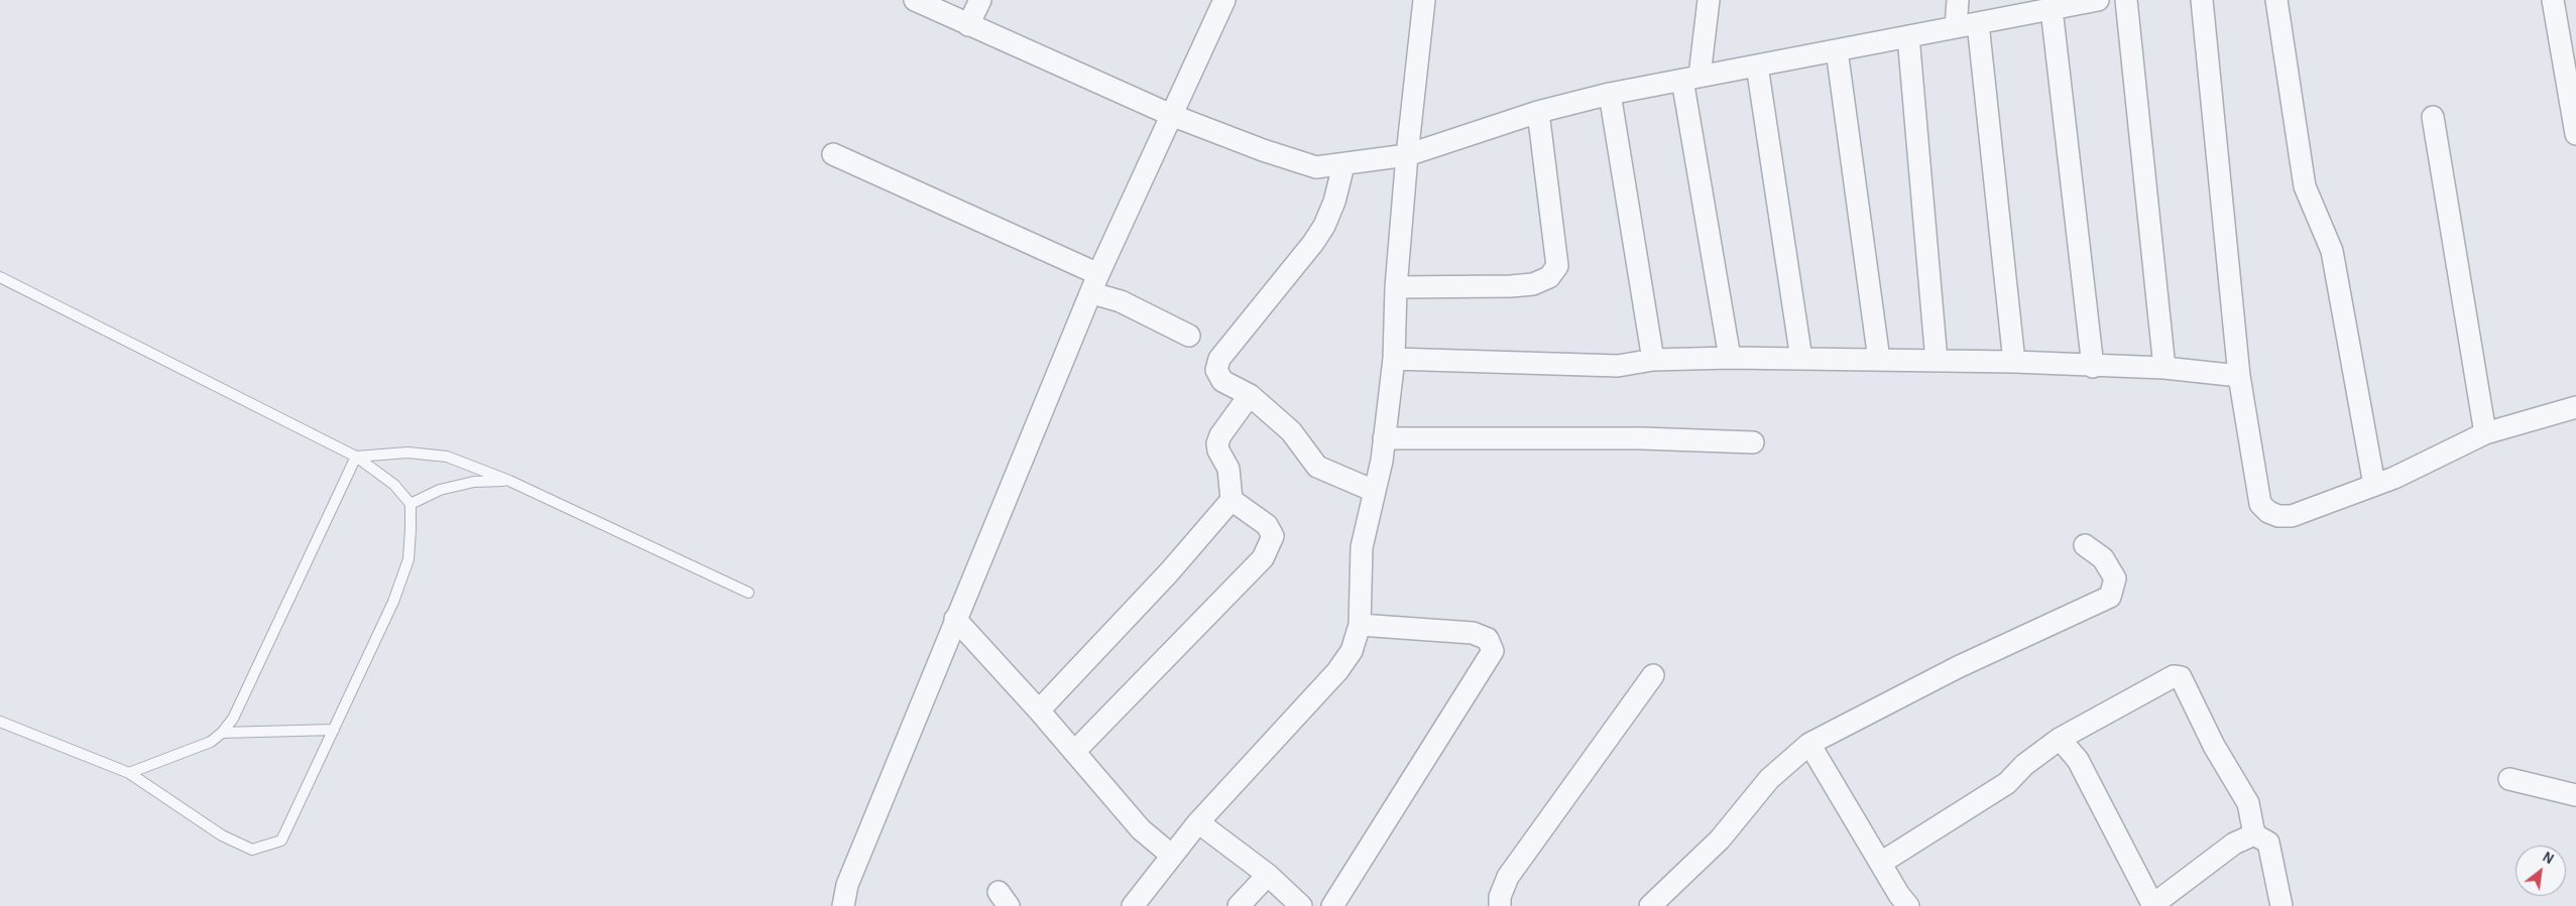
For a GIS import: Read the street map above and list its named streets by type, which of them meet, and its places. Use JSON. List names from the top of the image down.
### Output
{
  "north": "top right"
}
